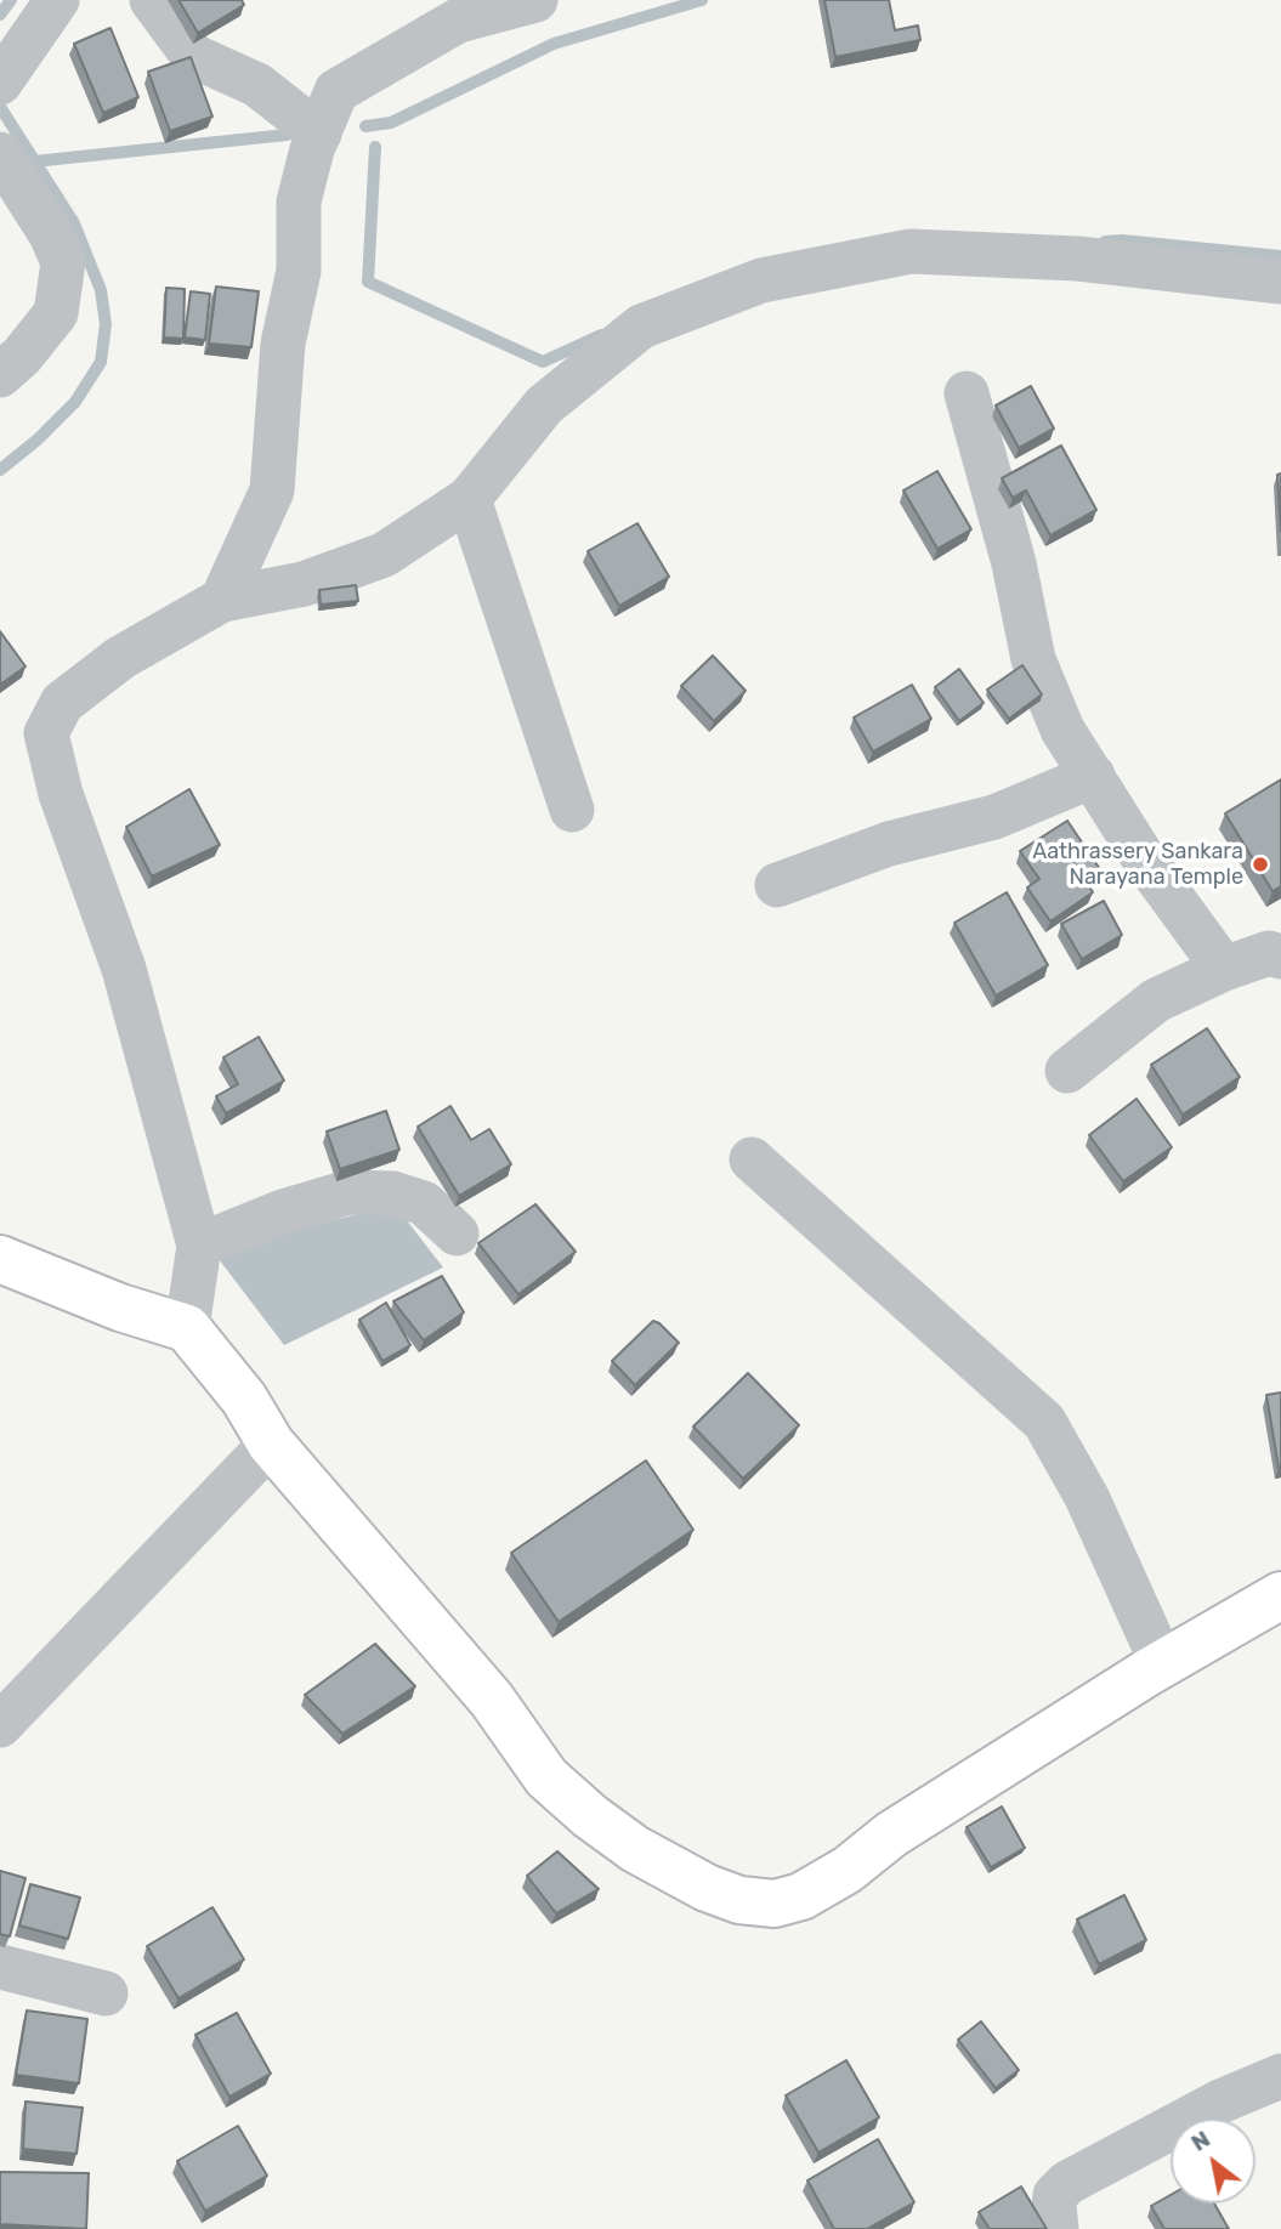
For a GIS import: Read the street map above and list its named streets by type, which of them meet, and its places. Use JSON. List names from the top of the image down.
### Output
{
  "places": ["Aathrassery Sankara Narayana Temple"],
  "north": "top left"
}
